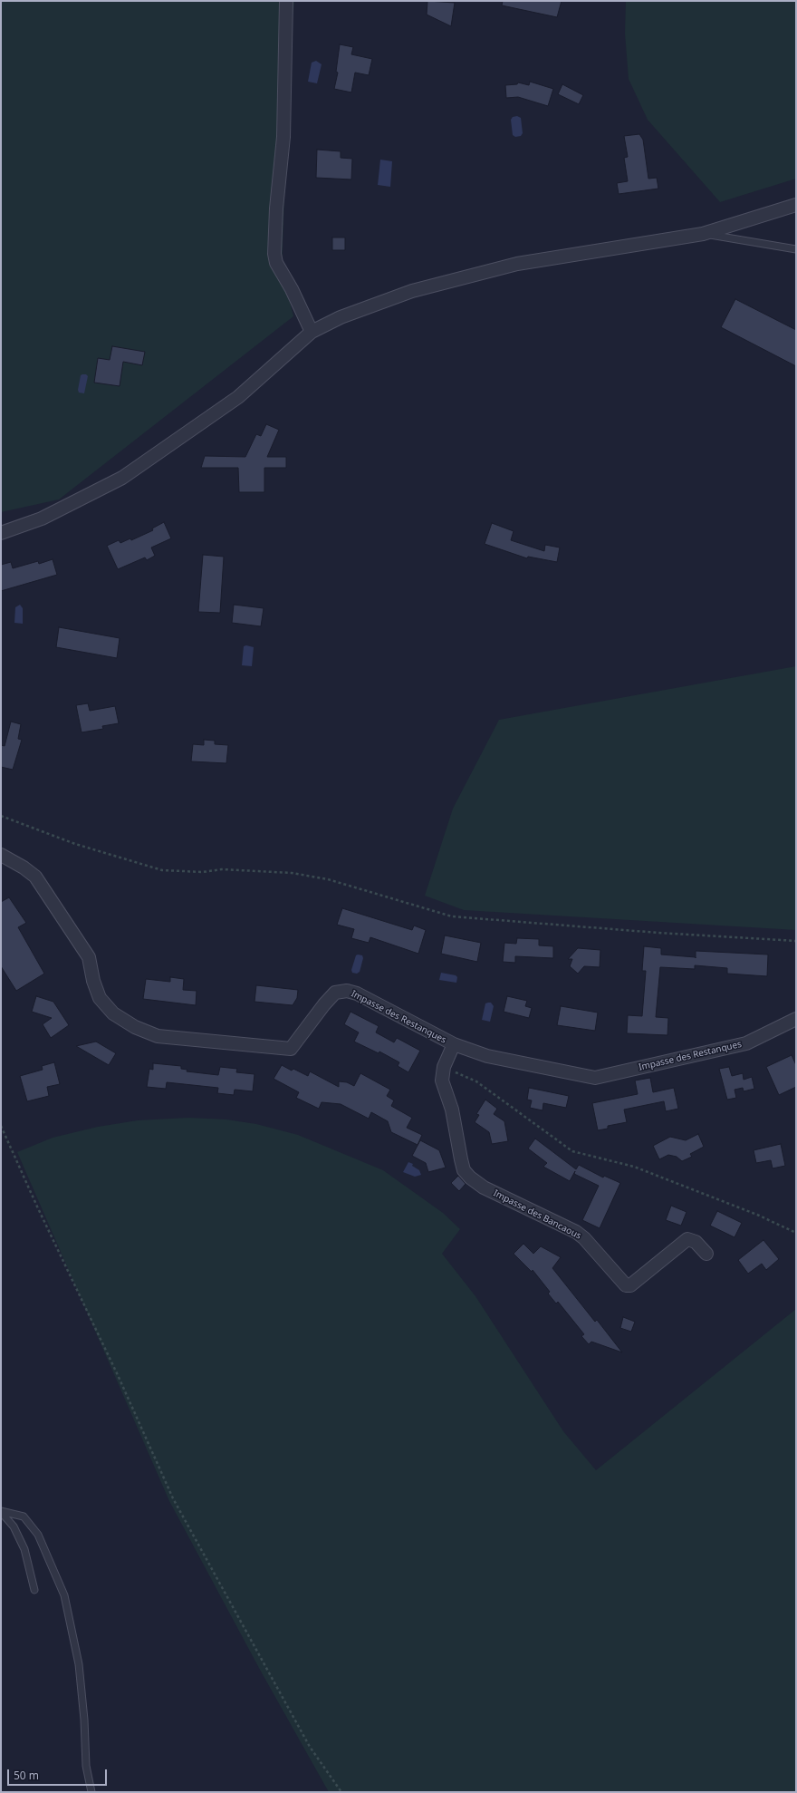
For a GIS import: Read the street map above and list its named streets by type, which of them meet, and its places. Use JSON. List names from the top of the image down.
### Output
{
  "streets": {
    "street": ["Impasse des Restanques", "Impasse des Bancaous"]
  },
  "crossings": [
    ["Impasse des Restanques", "Impasse des Bancaous"]
  ],
  "scale_bar": "50 m"
}
